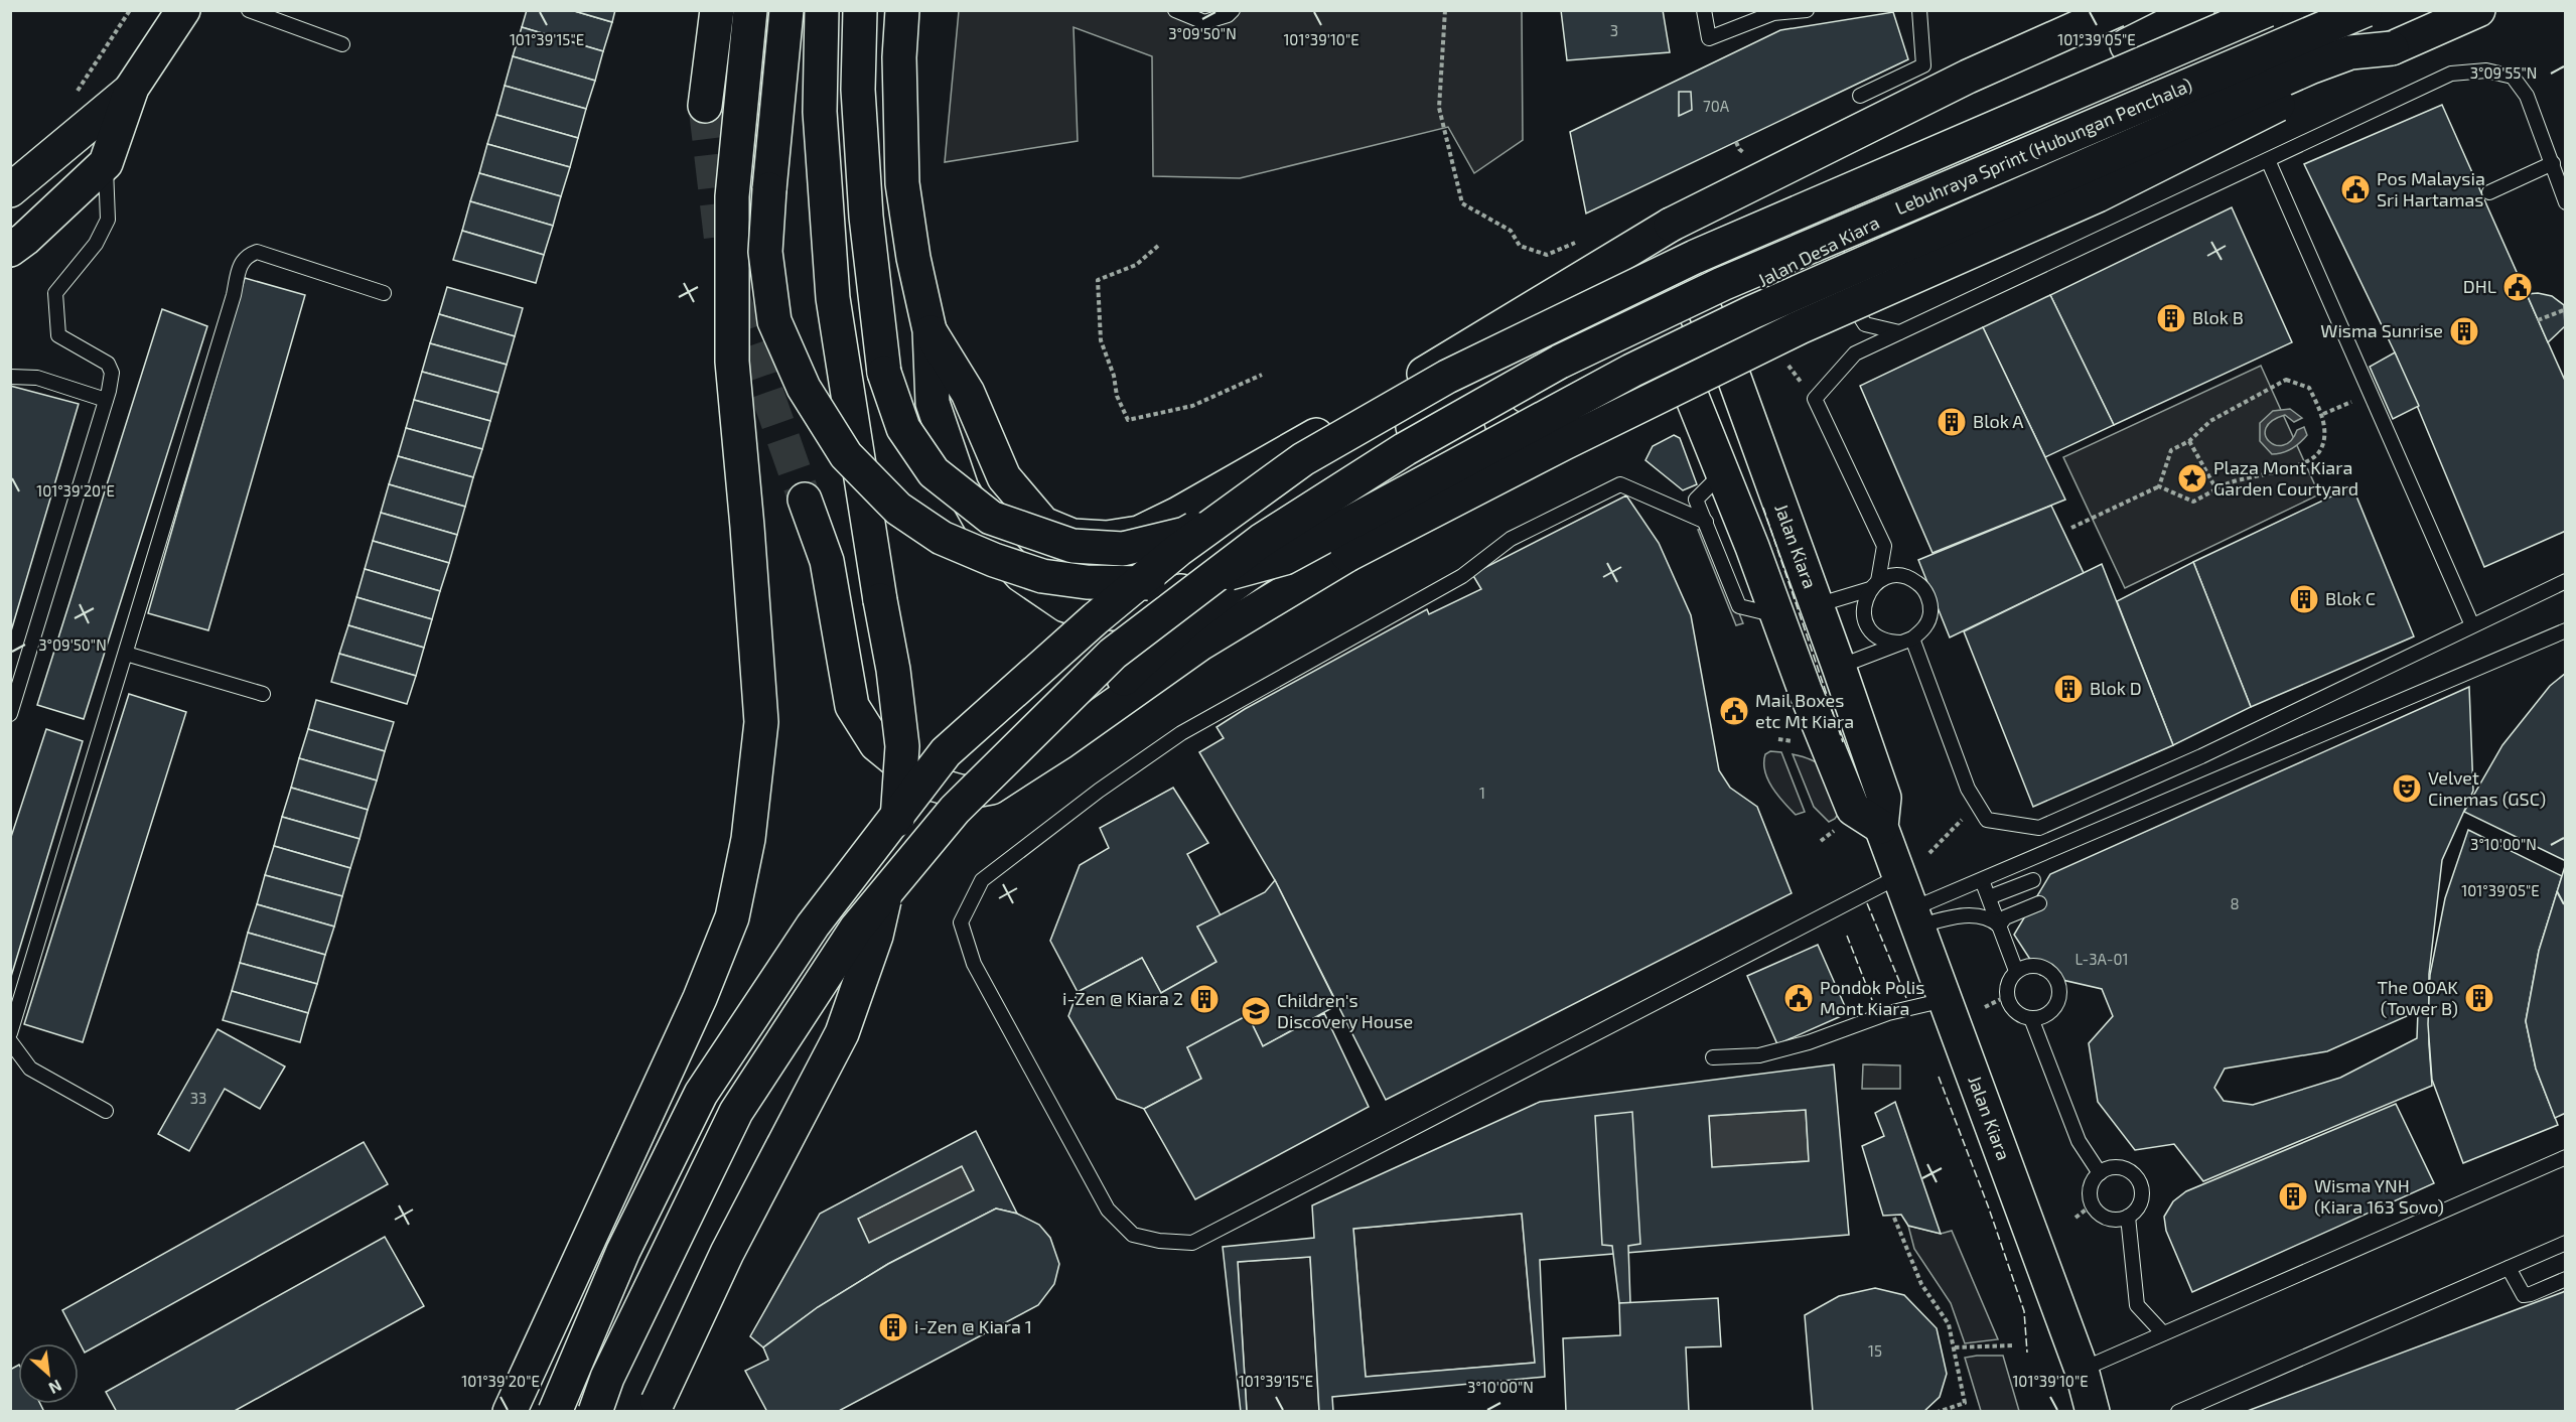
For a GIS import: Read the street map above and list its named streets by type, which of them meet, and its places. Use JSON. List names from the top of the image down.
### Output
{
  "streets": {
    "main road": ["Lebuhraya Sprint (Hubungan Penchala)", "Jalan Desa Kiara", "Jalan Kiara"]
  },
  "crossings": [
    ["Lebuhraya Sprint (Hubungan Penchala)", "Jalan Desa Kiara"],
    ["Lebuhraya Sprint (Hubungan Penchala)", "Jalan Kiara"],
    ["Jalan Desa Kiara", "Jalan Kiara"]
  ],
  "places": {
    "public building": [
      "Pos Malaysia Sri Hartamas",
      "DHL",
      "Mail Boxes etc Mt Kiara",
      "Pondok Polis Mont Kiara"
    ],
    "building": [
      "Blok B",
      "Wisma Sunrise",
      "Blok A",
      "Blok C",
      "Blok D",
      "The OOAK (Tower B)",
      "i-Zen @ Kiara 2",
      "Wisma YNH (Kiara 163 Sovo)",
      "i-Zen @ Kiara 1"
    ],
    "place": ["Plaza Mont Kiara Garden Courtyard"],
    "theatre": ["Velvet Cinemas (GSC)"],
    "school or university": ["Children's Discovery House"]
  },
  "house_numbers": [
    "3",
    "70A",
    "1",
    "8",
    "L-3A-01",
    "33",
    "15"
  ],
  "north": "bottom right",
  "coordinates": [
    "3°09'50\"N",
    "101°39'15\"E",
    "101°39'10\"E",
    "101°39'05\"E",
    "3°09'55\"N",
    "101°39'20\"E",
    "3°10'00\"N"
  ]
}
